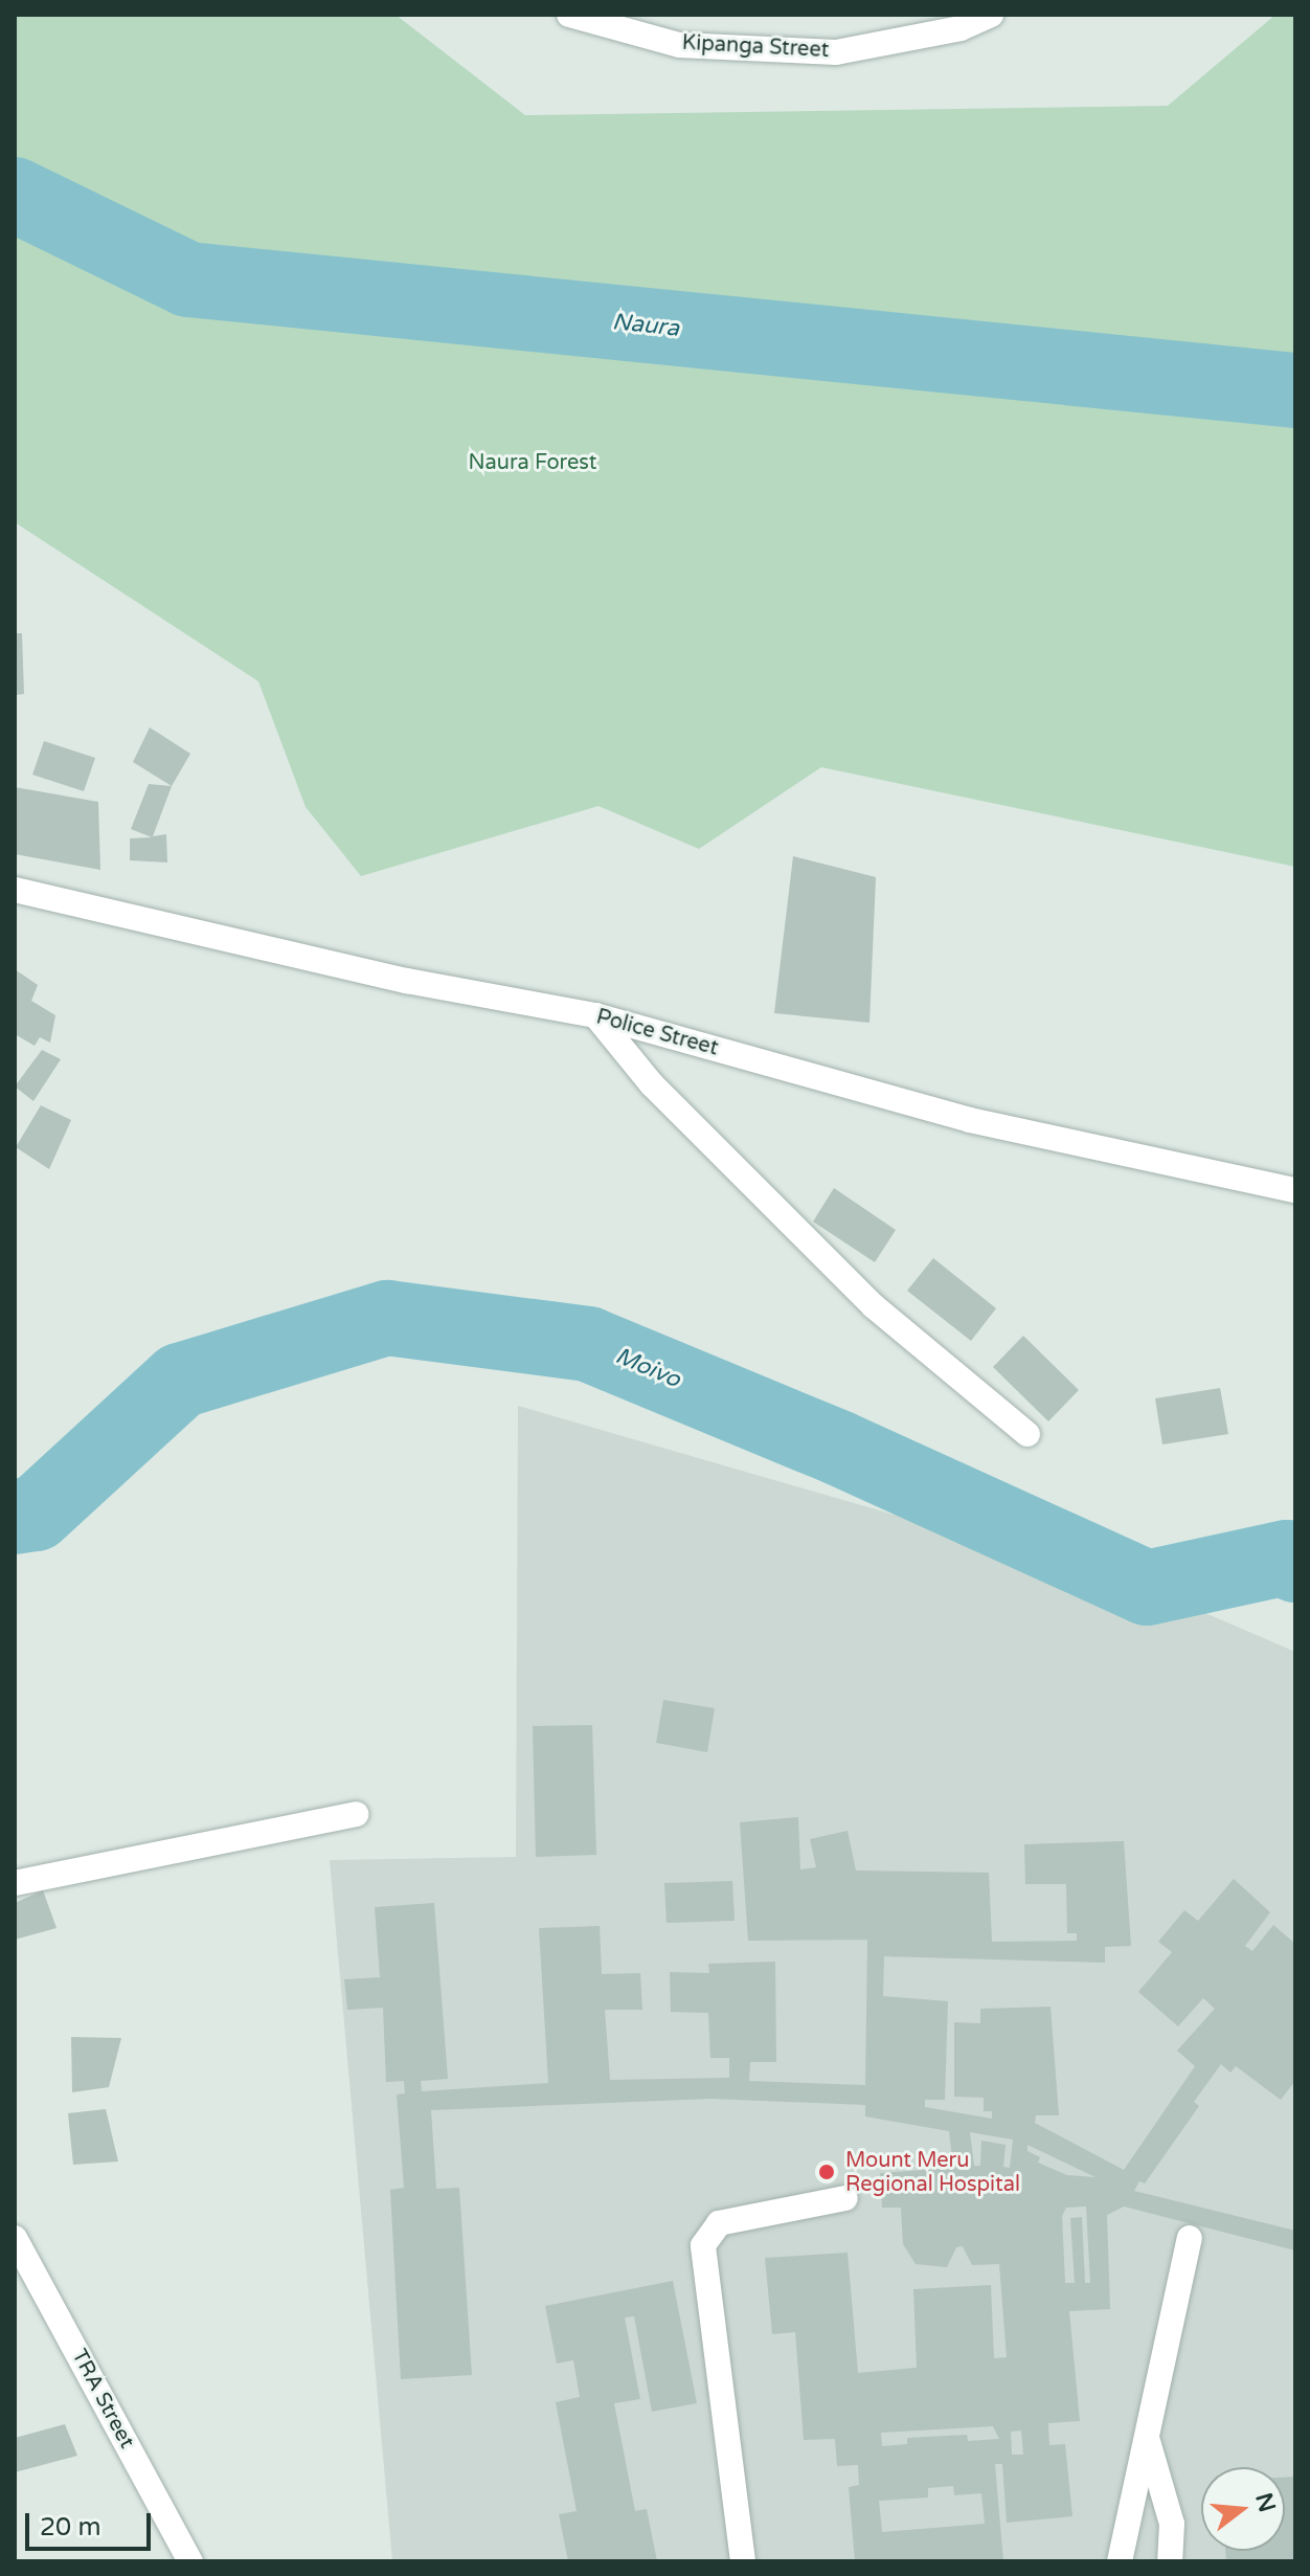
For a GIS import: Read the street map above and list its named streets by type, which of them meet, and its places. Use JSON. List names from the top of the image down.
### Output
{
  "streets": {
    "street": ["Kipanga Street", "Police Street", "TRA Street"]
  },
  "water": ["Naura", "Moivo"],
  "parks": ["Naura Forest"],
  "places": ["Mount Meru Regional Hospital"],
  "scale_bar": "20 m",
  "north": "right"
}
